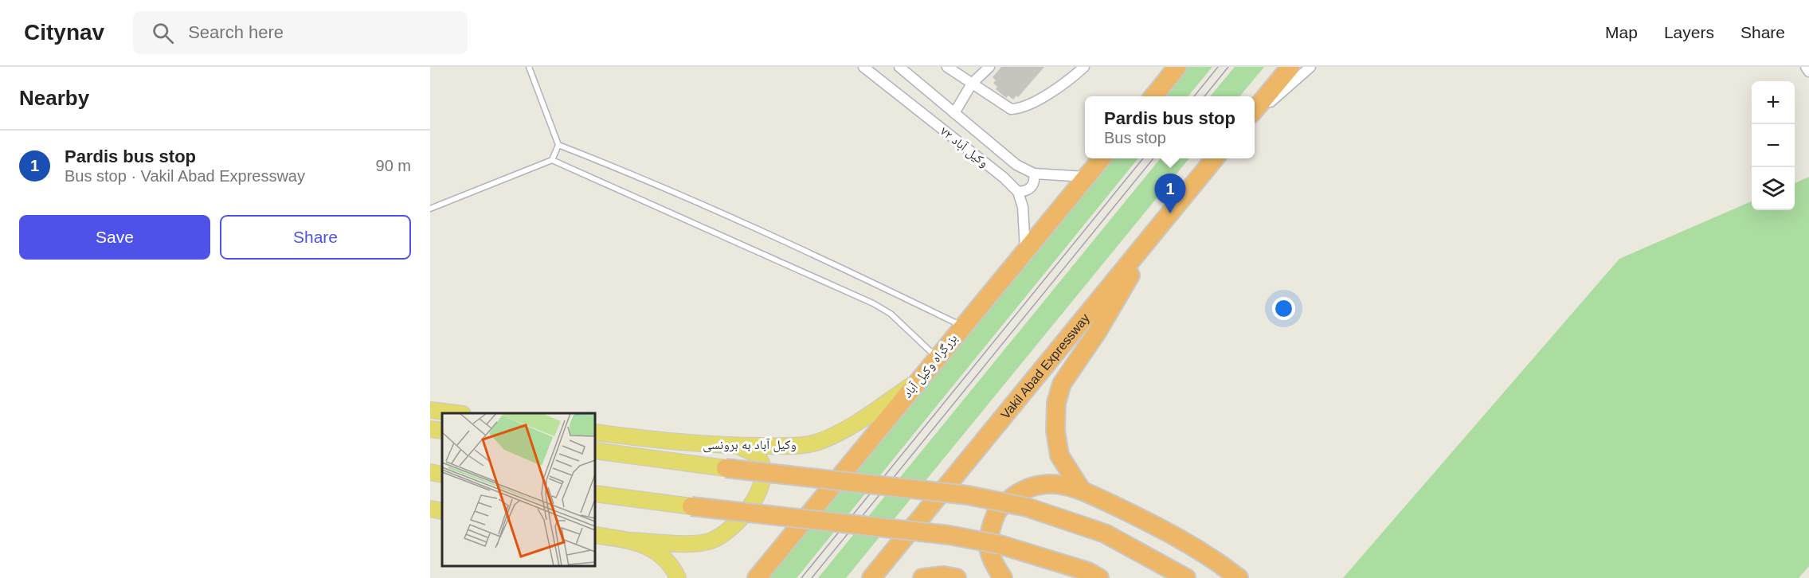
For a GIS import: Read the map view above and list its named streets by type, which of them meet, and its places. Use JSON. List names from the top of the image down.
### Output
{
  "streets": {
    "highway": ["بزرگراه وکیل آباد", "Vakil Abad Expressway"],
    "main road": ["وکیل آباد به برونسی"],
    "street": ["۷۲ وکیل آباد"]
  },
  "crossings": [
    ["۷۲ وکیل آباد", "بزرگراه وکیل آباد"],
    ["بزرگراه وکیل آباد", "وکیل آباد به برونسی"]
  ],
  "page": {
    "header": "Citynav",
    "search": "Search here",
    "nav": ["Map", "Layers", "Share"],
    "heading": "Nearby",
    "map_buttons": ["+", "−"],
    "popup": ["Pardis bus stop", "Bus stop"],
    "list": [
      {
        "mark": "1",
        "name": "Pardis bus stop",
        "note": "Bus stop · Vakil Abad Expressway",
        "value": "90 m"
      }
    ],
    "pins": "1",
    "buttons": ["Save", "Share"]
  }
}
